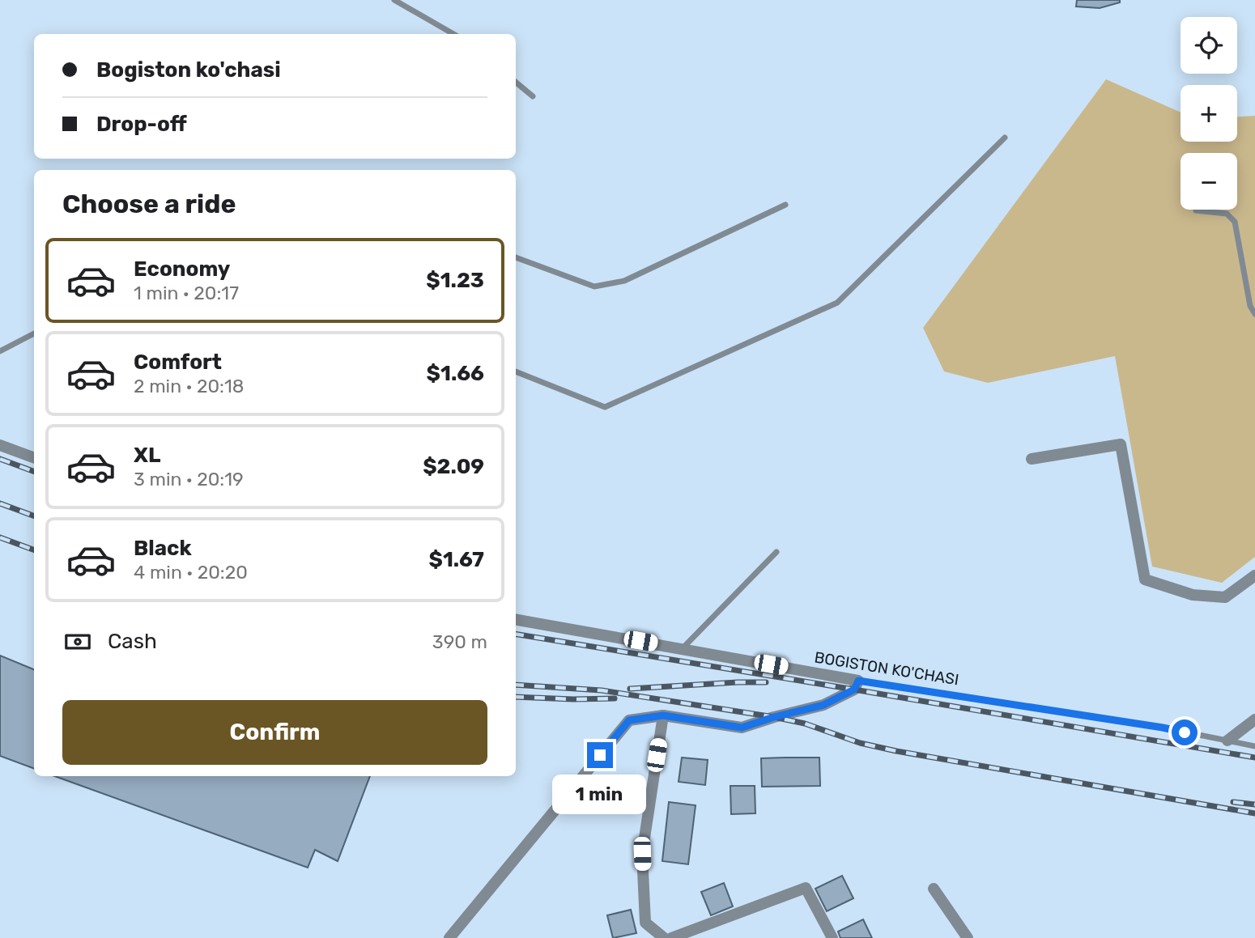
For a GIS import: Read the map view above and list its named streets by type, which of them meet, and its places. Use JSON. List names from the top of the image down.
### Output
{
  "streets": {
    "street": ["BOGISTON KO'CHASI"]
  },
  "page": {
    "map_buttons": ["+", "−"],
    "banner": ["Bogiston ko'chasi", "Drop-off"],
    "heading": "Choose a ride",
    "list": [
      {
        "name": "Economy",
        "note": "1 min · 20:17",
        "value": "$1.23"
      },
      {
        "name": "Comfort",
        "note": "2 min · 20:18",
        "value": "$1.66"
      },
      {
        "name": "XL",
        "note": "3 min · 20:19",
        "value": "$2.09"
      },
      {
        "name": "Black",
        "note": "4 min · 20:20",
        "value": "$1.67"
      }
    ],
    "pay": ["Cash", "390 m"],
    "buttons": "Confirm",
    "bubble": "1 min"
  }
}
